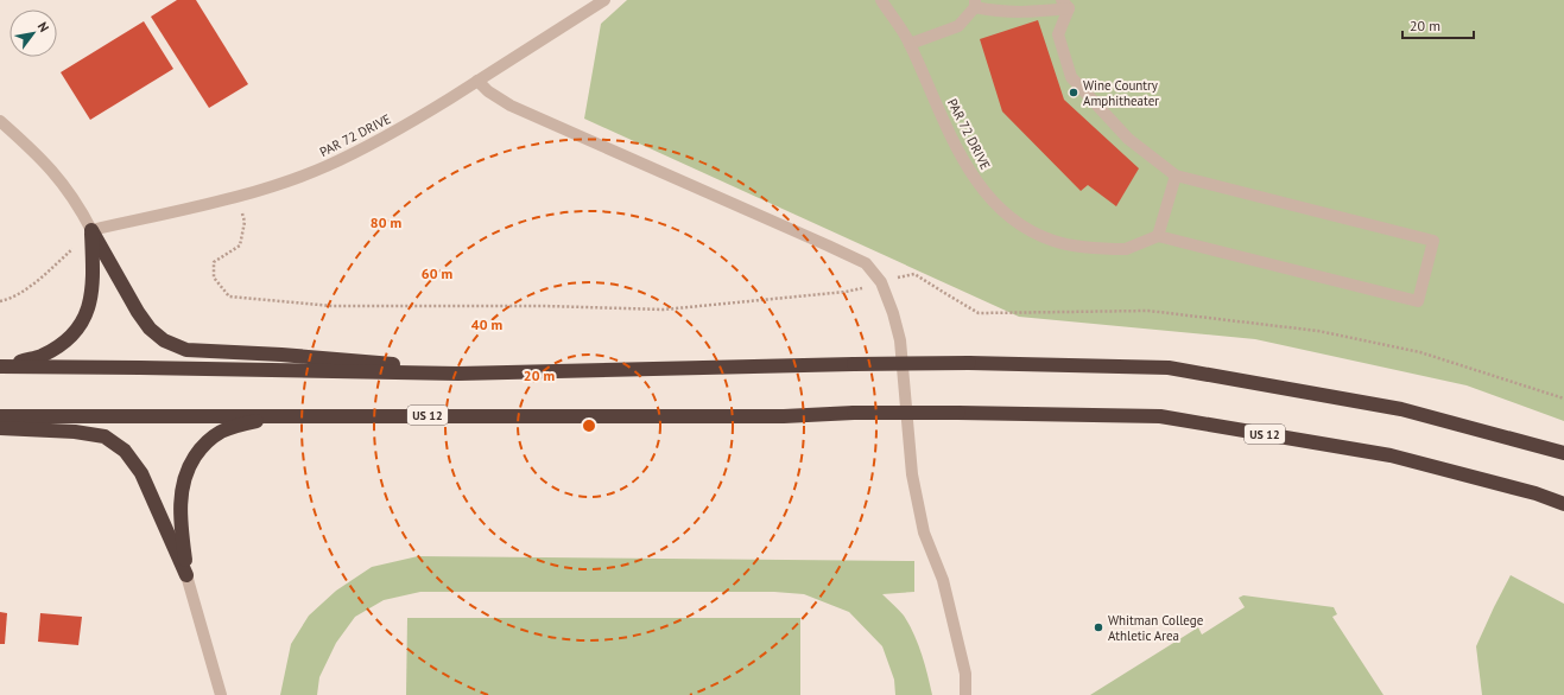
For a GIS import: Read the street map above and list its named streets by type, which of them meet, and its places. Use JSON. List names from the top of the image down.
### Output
{
  "streets": {
    "highway": ["US 12"],
    "street": ["PAR 72 DRIVE"]
  },
  "places": ["Wine Country Amphitheater", "Whitman College Athletic Area"],
  "scale_bar": "20 m",
  "north": "top right",
  "rings": [
    "80 m",
    "60 m",
    "40 m",
    "20 m"
  ]
}
